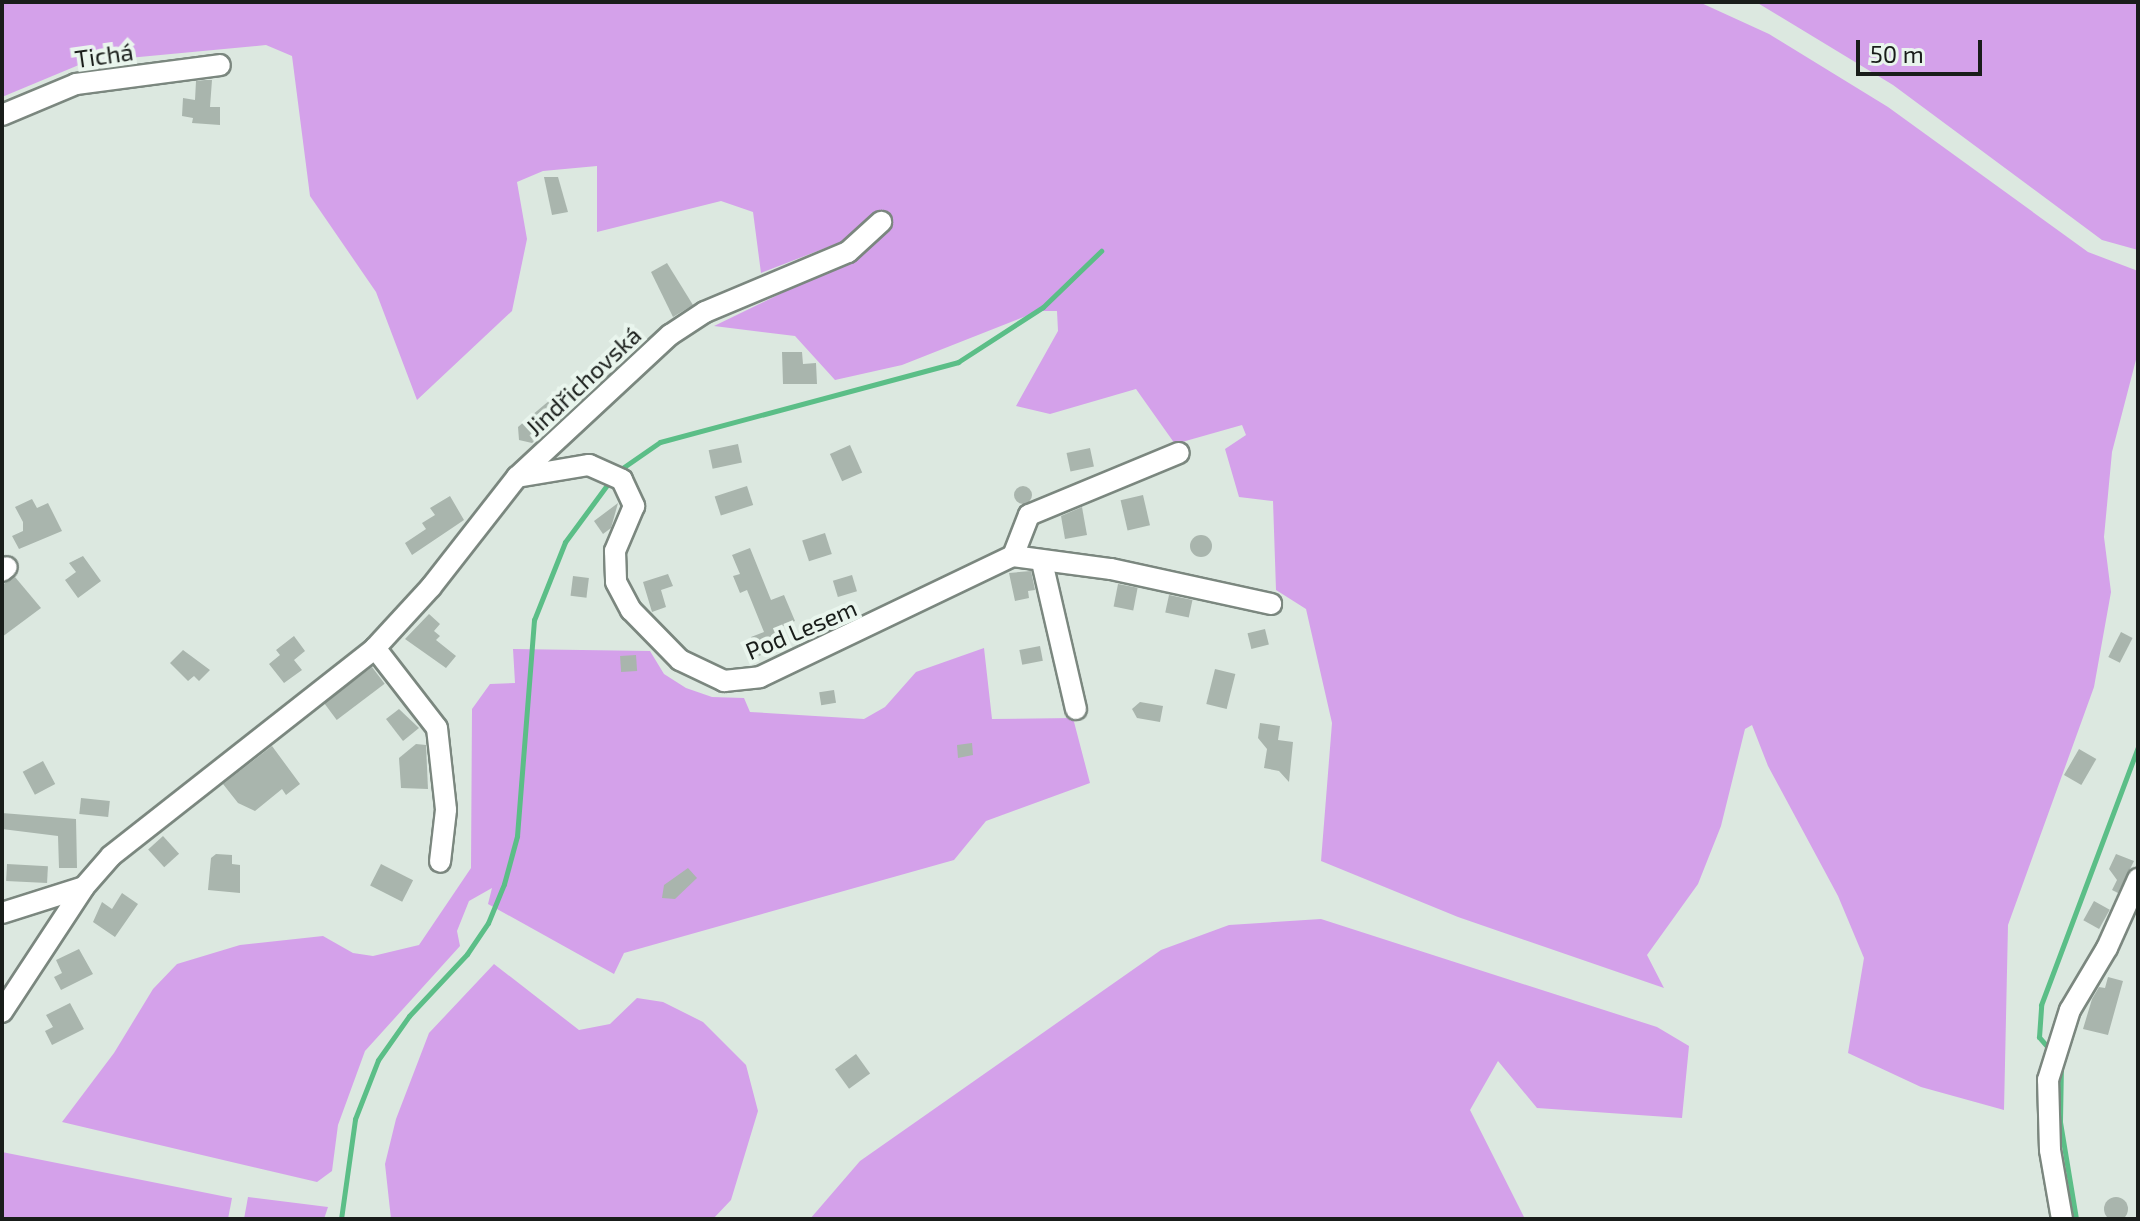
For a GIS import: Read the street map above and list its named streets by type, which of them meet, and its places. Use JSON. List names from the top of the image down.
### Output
{
  "streets": {
    "street": ["Tichá", "Jindřichovská", "Pod Lesem"]
  },
  "crossings": [
    ["Jindřichovská", "Pod Lesem"]
  ],
  "scale_bar": "50 m"
}
